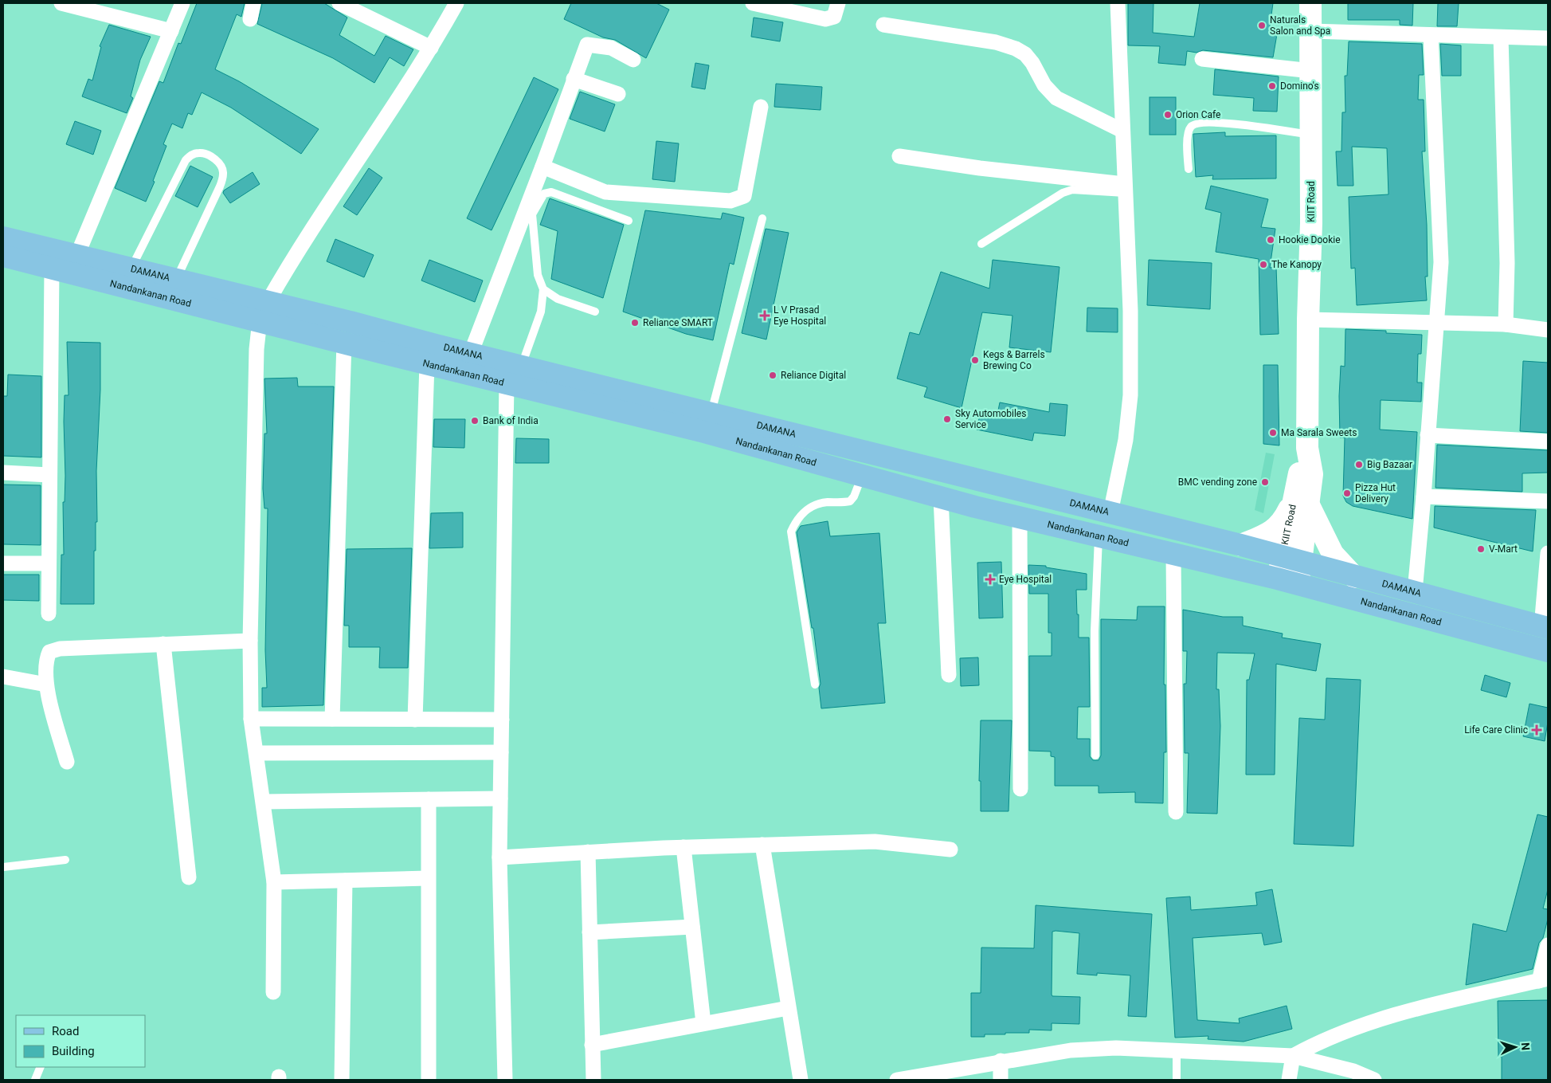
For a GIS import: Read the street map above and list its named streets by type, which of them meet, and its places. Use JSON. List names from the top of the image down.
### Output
{
  "streets": {
    "main road": ["KIIT Road", "DAMANA", "Nandankanan Road"]
  },
  "crossings": [
    ["KIIT Road", "DAMANA"],
    ["KIIT Road", "Nandankanan Road"],
    ["DAMANA", "Nandankanan Road"]
  ],
  "places": {
    "other": [
      "Naturals Salon and Spa",
      "Domino's",
      "Orion Cafe",
      "Hookie Dookie",
      "The Kanopy",
      "Reliance SMART",
      "Kegs & Barrels Brewing Co",
      "Reliance Digital",
      "Sky Automobiles Service",
      "Bank of India",
      "Ma Sarala Sweets",
      "Big Bazaar",
      "BMC vending zone",
      "Pizza Hut Delivery",
      "V-Mart"
    ],
    "health": ["L V Prasad Eye Hospital", "Eye Hospital", "Life Care Clinic"]
  },
  "legend": ["Road", "Building"],
  "north": "right"
}
